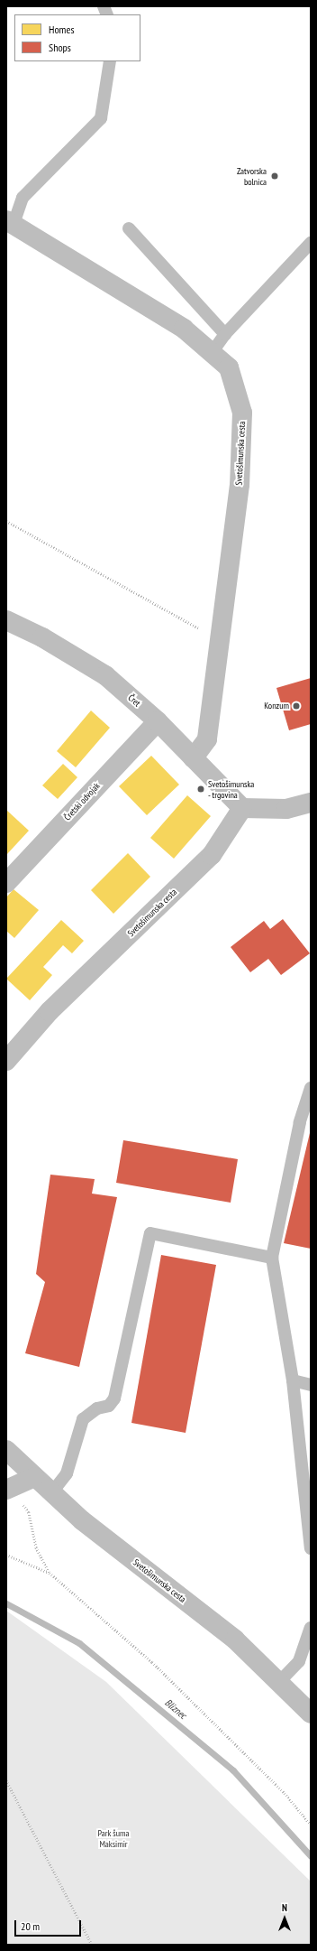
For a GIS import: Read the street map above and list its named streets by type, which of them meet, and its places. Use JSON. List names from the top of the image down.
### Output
{
  "streets": {
    "street": ["Svetošimunska cesta", "Čret", "Čretski odvojak"]
  },
  "crossings": [
    ["Svetošimunska cesta", "Čret"],
    ["Čret", "Čretski odvojak"]
  ],
  "water": ["Bliznec"],
  "parks": ["Park šuma Maksimir"],
  "places": ["Zatvorska bolnica", "Konzum", "Svetošimunska - trgovina"],
  "legend": ["Homes", "Shops"],
  "scale_bar": "20 m",
  "north": "top"
}
